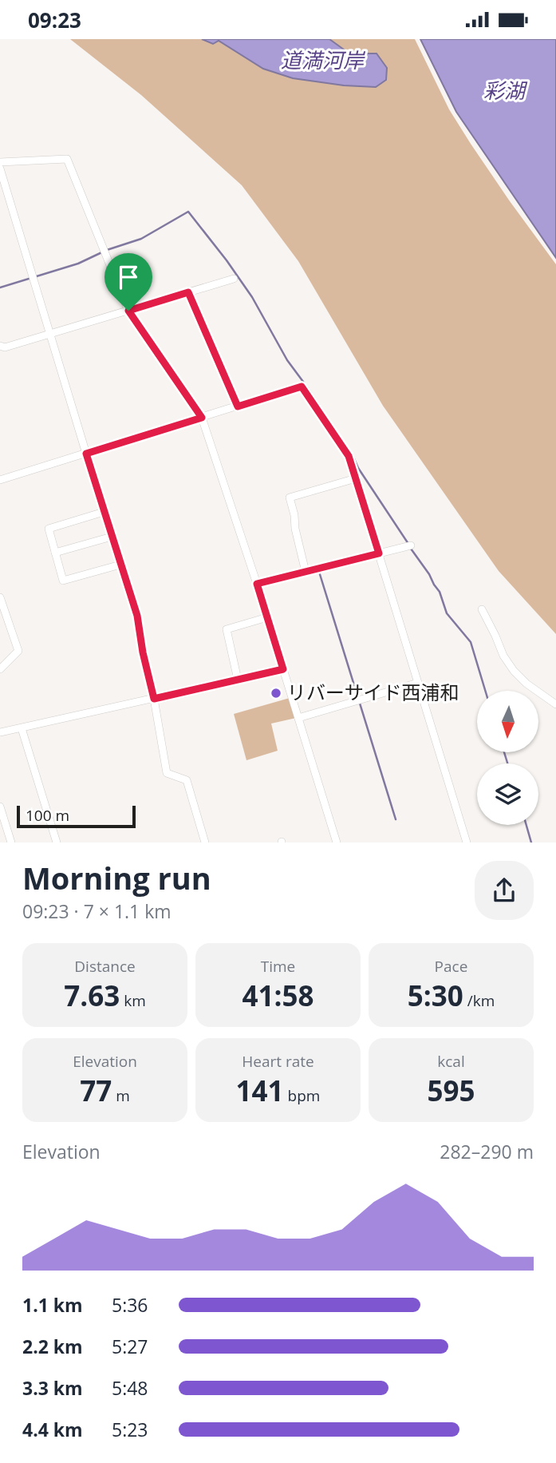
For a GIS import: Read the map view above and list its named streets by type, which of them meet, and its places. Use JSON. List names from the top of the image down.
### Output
{
  "water": ["道満河岸", "彩湖"],
  "places": ["リバーサイド西浦和"],
  "scale_bar": "100 m",
  "north": "bottom",
  "page": {
    "status": "09:23",
    "scale": "100 m",
    "heading": ["Morning run", "09:23 · 7 × 1.1 km"],
    "stats": [
      ["Distance", "7.63 km"],
      ["Time", "41:58"],
      ["Pace", "5:30 /km"],
      ["Elevation", "77 m"],
      ["Heart rate", "141 bpm"],
      ["kcal", "595"]
    ],
    "chart": ["Elevation", "282–290 m"],
    "list": [
      {
        "name": "1.1 km",
        "note": "5:36"
      },
      {
        "name": "2.2 km",
        "note": "5:27"
      },
      {
        "name": "3.3 km",
        "note": "5:48"
      },
      {
        "name": "4.4 km",
        "note": "5:23"
      }
    ]
  }
}
